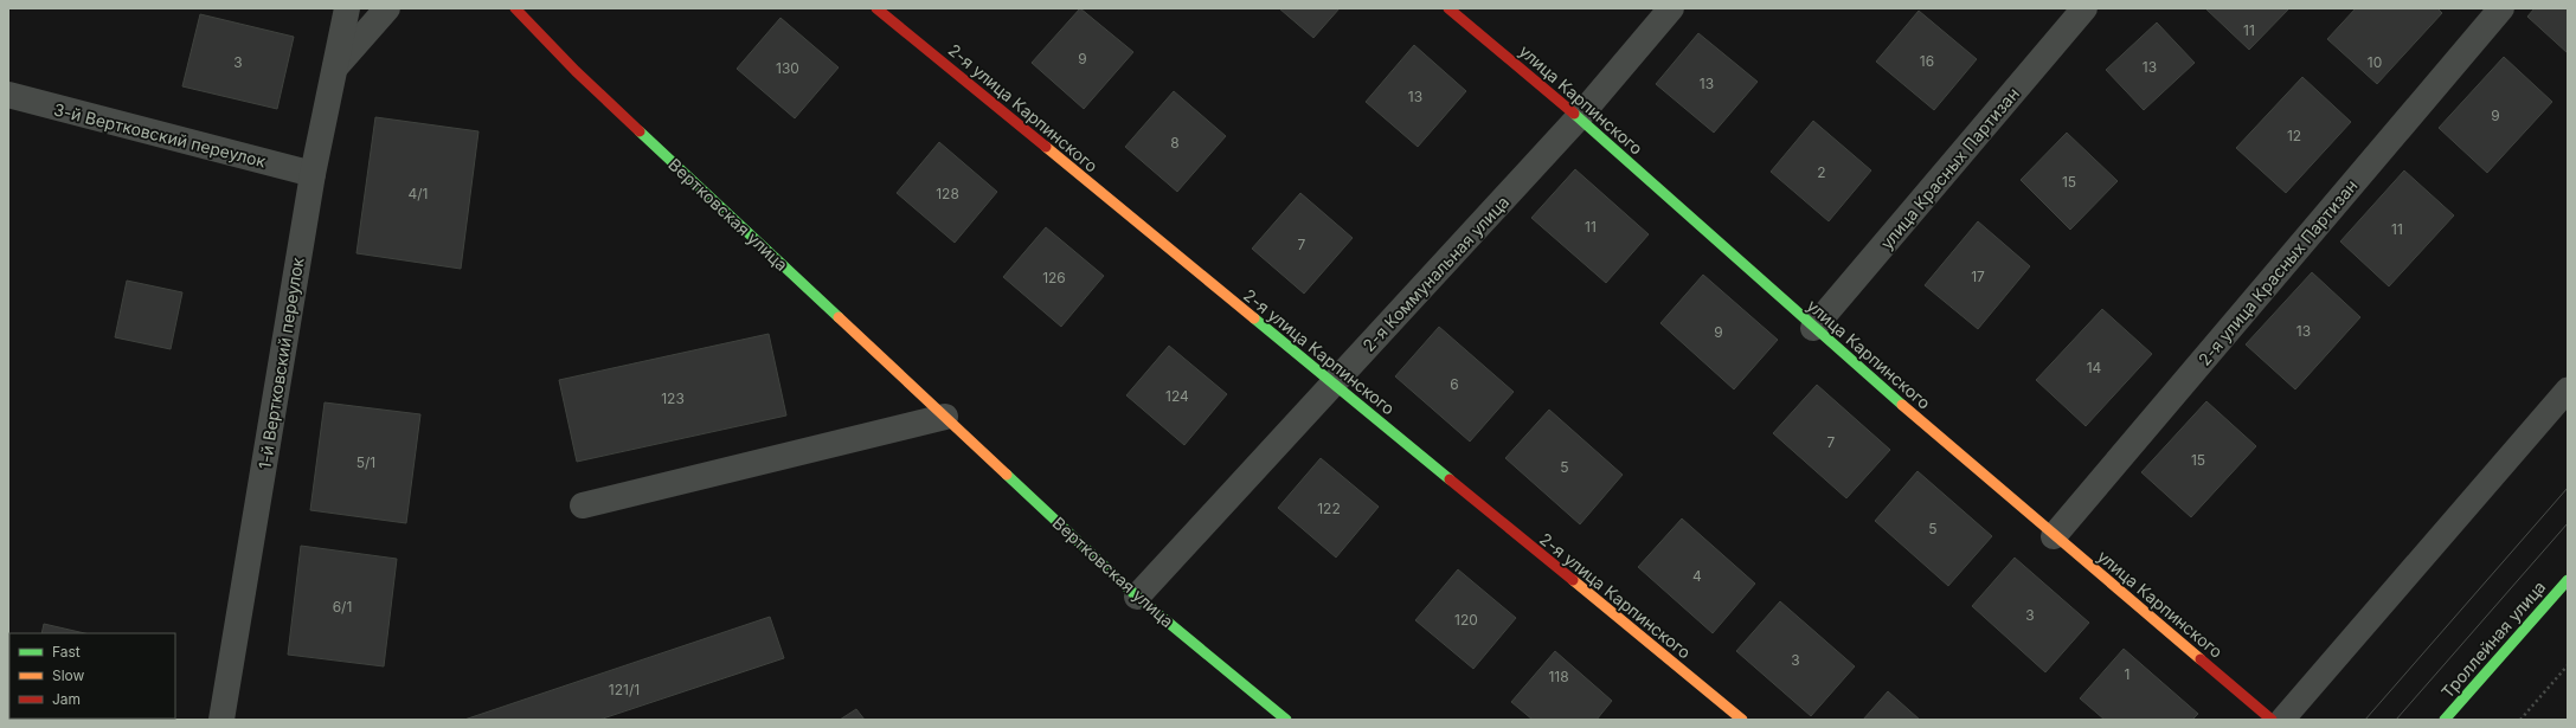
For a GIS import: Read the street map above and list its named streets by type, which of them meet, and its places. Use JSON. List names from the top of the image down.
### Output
{
  "streets": {
    "street": [
      "улица Карпинского",
      "2-я улица Карпинского",
      "3-й Вертковский переулок",
      "улица Красных Партизан",
      "Вертковская улица",
      "2-я улица Красных Партизан",
      "2-я Коммунальная улица",
      "1-й Вертковский переулок",
      "Троллейная улица"
    ]
  },
  "crossings": [
    ["улица Карпинского", "улица Красных Партизан"],
    ["улица Карпинского", "2-я улица Красных Партизан"],
    ["улица Карпинского", "2-я Коммунальная улица"],
    ["2-я улица Карпинского", "2-я Коммунальная улица"],
    ["3-й Вертковский переулок", "1-й Вертковский переулок"],
    ["Вертковская улица", "2-я Коммунальная улица"]
  ],
  "house_numbers": [
    "11",
    "9",
    "16",
    "3",
    "10",
    "13",
    "130",
    "13",
    "13",
    "9",
    "12",
    "8",
    "2",
    "15",
    "4/1",
    "128",
    "11",
    "11",
    "7",
    "17",
    "126",
    "13",
    "9",
    "14",
    "6",
    "124",
    "123",
    "7",
    "15",
    "5/1",
    "5",
    "122",
    "5",
    "4",
    "6/1",
    "3",
    "120",
    "3",
    "1",
    "118",
    "121/1"
  ],
  "legend": ["Fast", "Slow", "Jam"]
}
